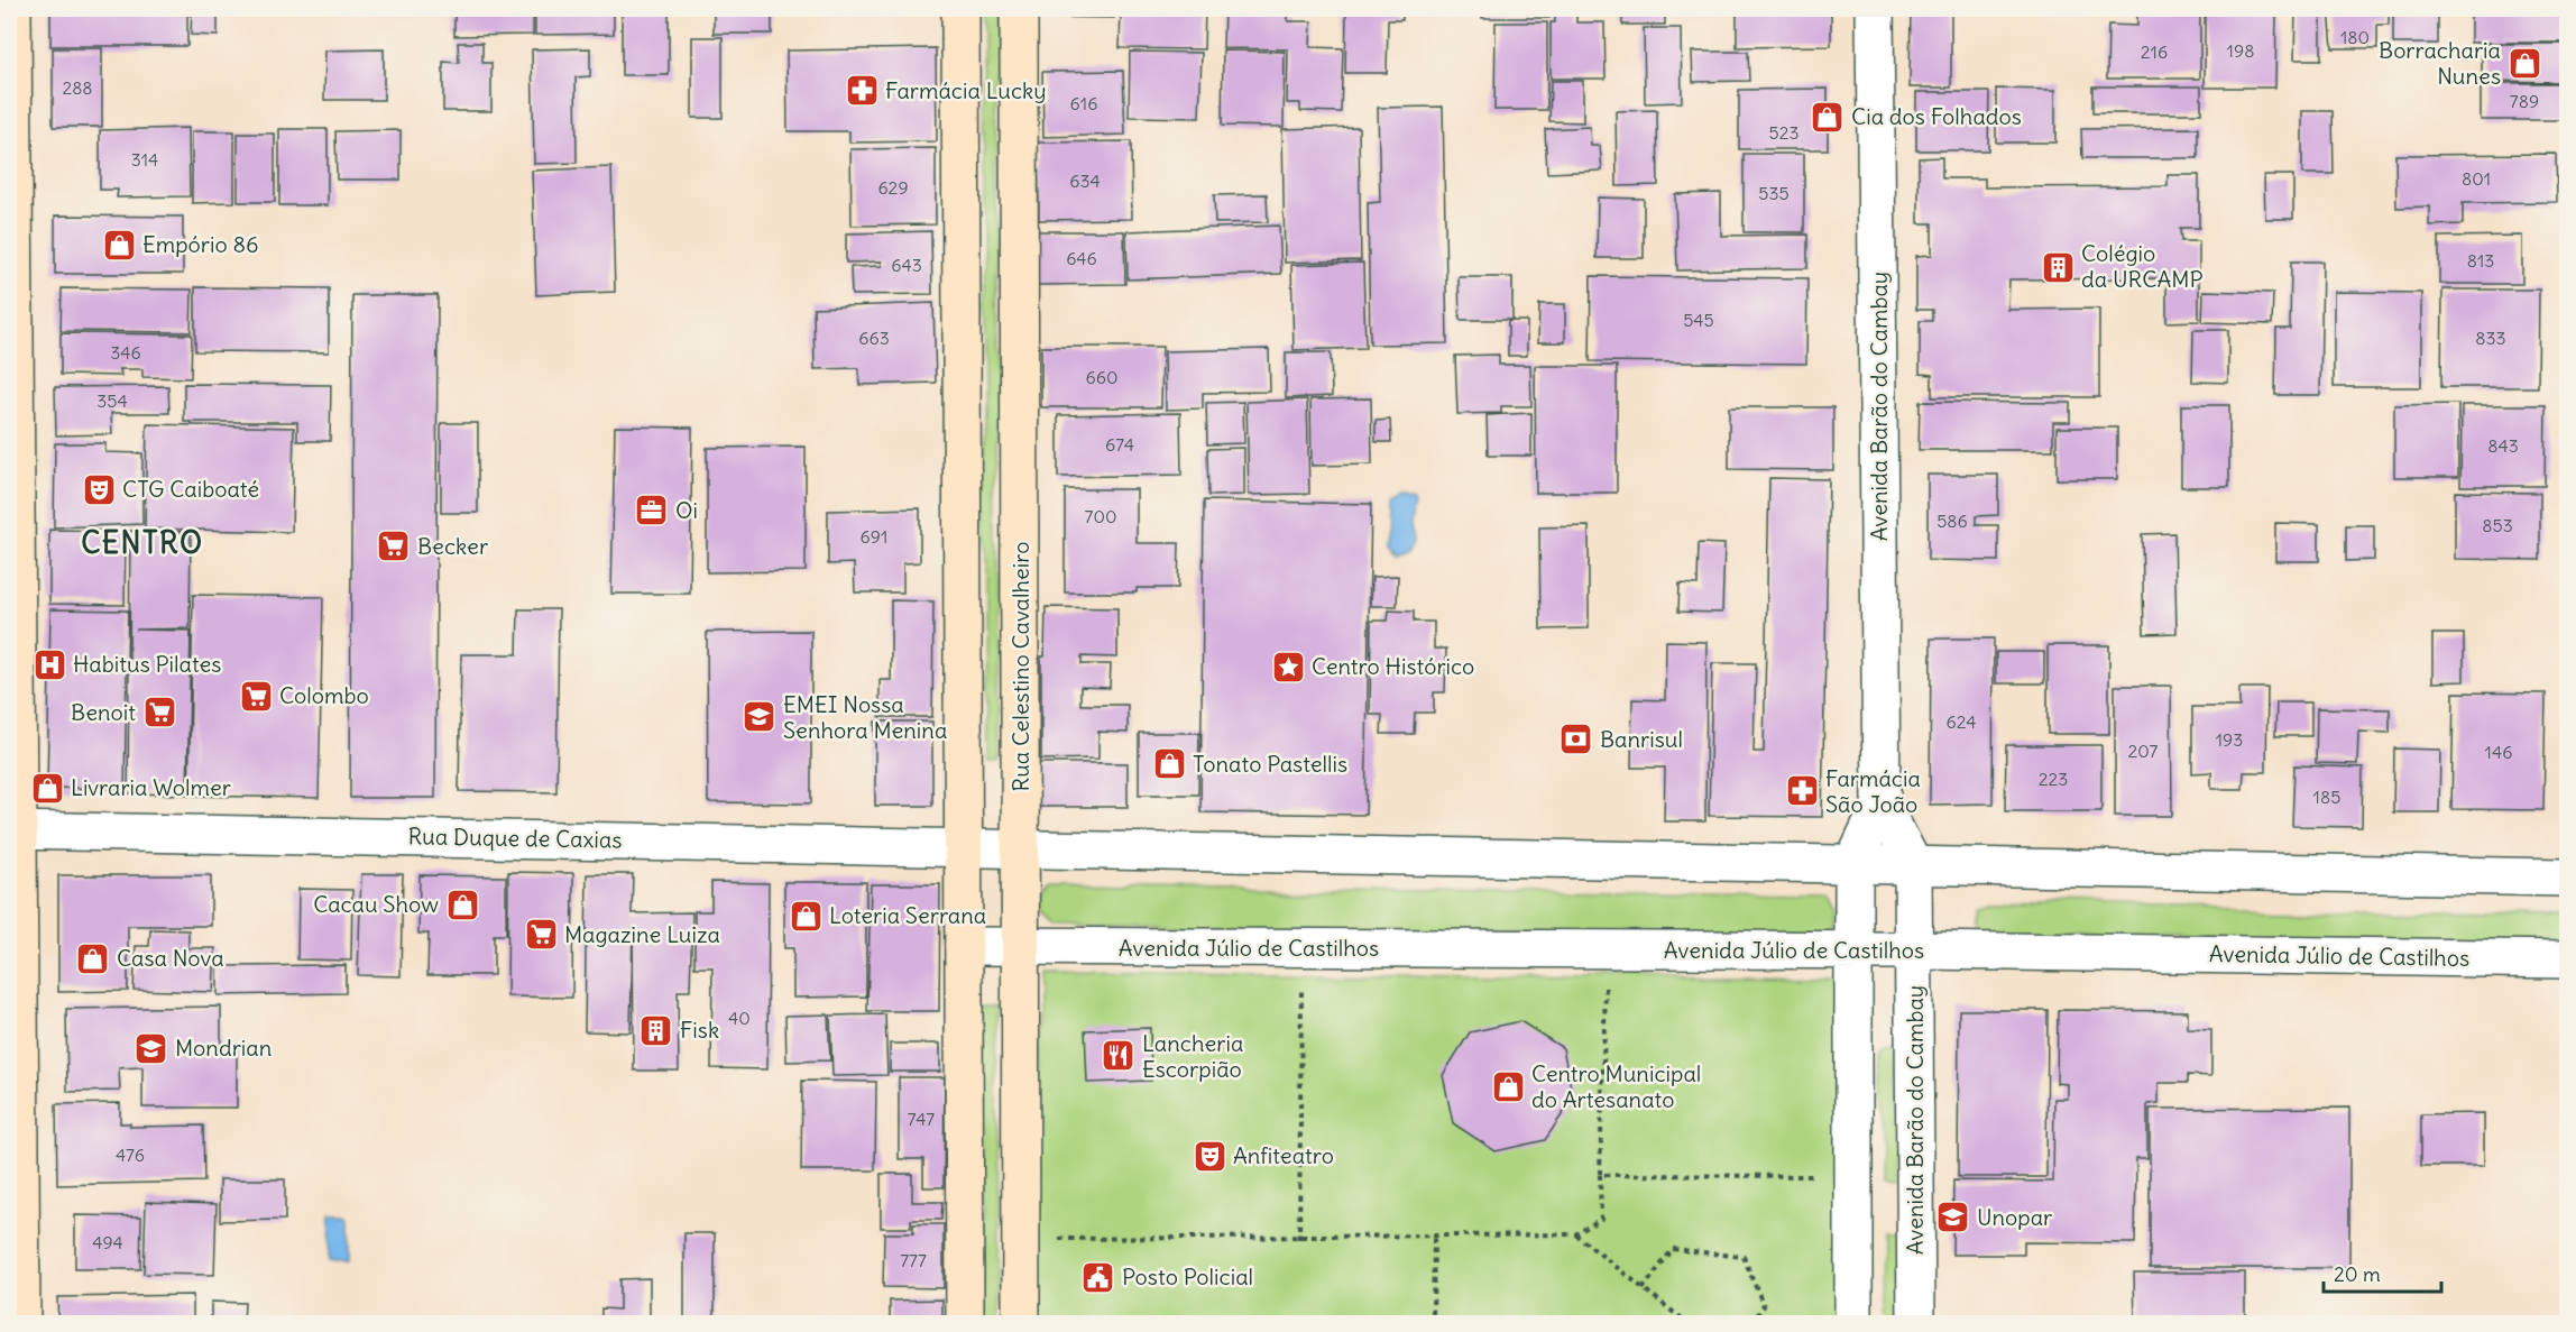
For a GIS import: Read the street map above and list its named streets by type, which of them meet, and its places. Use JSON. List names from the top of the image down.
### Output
{
  "streets": {
    "main road": ["Rua Celestino Cavalheiro"],
    "street": ["Avenida Barão do Cambay", "Rua Duque de Caxias", "Avenida Júlio de Castilhos"]
  },
  "crossings": [
    ["Avenida Barão do Cambay", "Avenida Júlio de Castilhos"],
    ["Rua Celestino Cavalheiro", "Rua Duque de Caxias"],
    ["Rua Celestino Cavalheiro", "Avenida Júlio de Castilhos"]
  ],
  "districts": ["CENTRO"],
  "places": {
    "shop": [
      "Borracharia Nunes",
      "Cia dos Folhados",
      "Empório 86",
      "Tonato Pastellis",
      "Livraria Wolmer",
      "Cacau Show",
      "Loteria Serrana",
      "Casa Nova",
      "Centro Municipal do Artesanato"
    ],
    "pharmacy": ["Farmácia Lucky", "Farmácia São João"],
    "building": ["Colégio da URCAMP", "Fisk"],
    "theatre": ["CTG Caiboaté", "Anfiteatro"],
    "office": ["Oi"],
    "supermarket": [
      "Becker",
      "Colombo",
      "Benoit",
      "Magazine Luiza"
    ],
    "hospital": ["Habitus Pilates"],
    "place": ["Centro Histórico"],
    "school or university": ["EMEI Nossa Senhora Menina", "Mondrian", "Unopar"],
    "bank": ["Banrisul"],
    "restaurant": ["Lancheria Escorpião"],
    "public building": ["Posto Policial"]
  },
  "house_numbers": [
    "180",
    "198",
    "216",
    "288",
    "789",
    "616",
    "523",
    "314",
    "801",
    "634",
    "629",
    "535",
    "646",
    "813",
    "643",
    "545",
    "663",
    "833",
    "346",
    "660",
    "354",
    "674",
    "843",
    "700",
    "586",
    "853",
    "691",
    "624",
    "193",
    "207",
    "146",
    "223",
    "185",
    "40",
    "747",
    "476",
    "494",
    "777"
  ],
  "scale_bar": "20 m"
}
